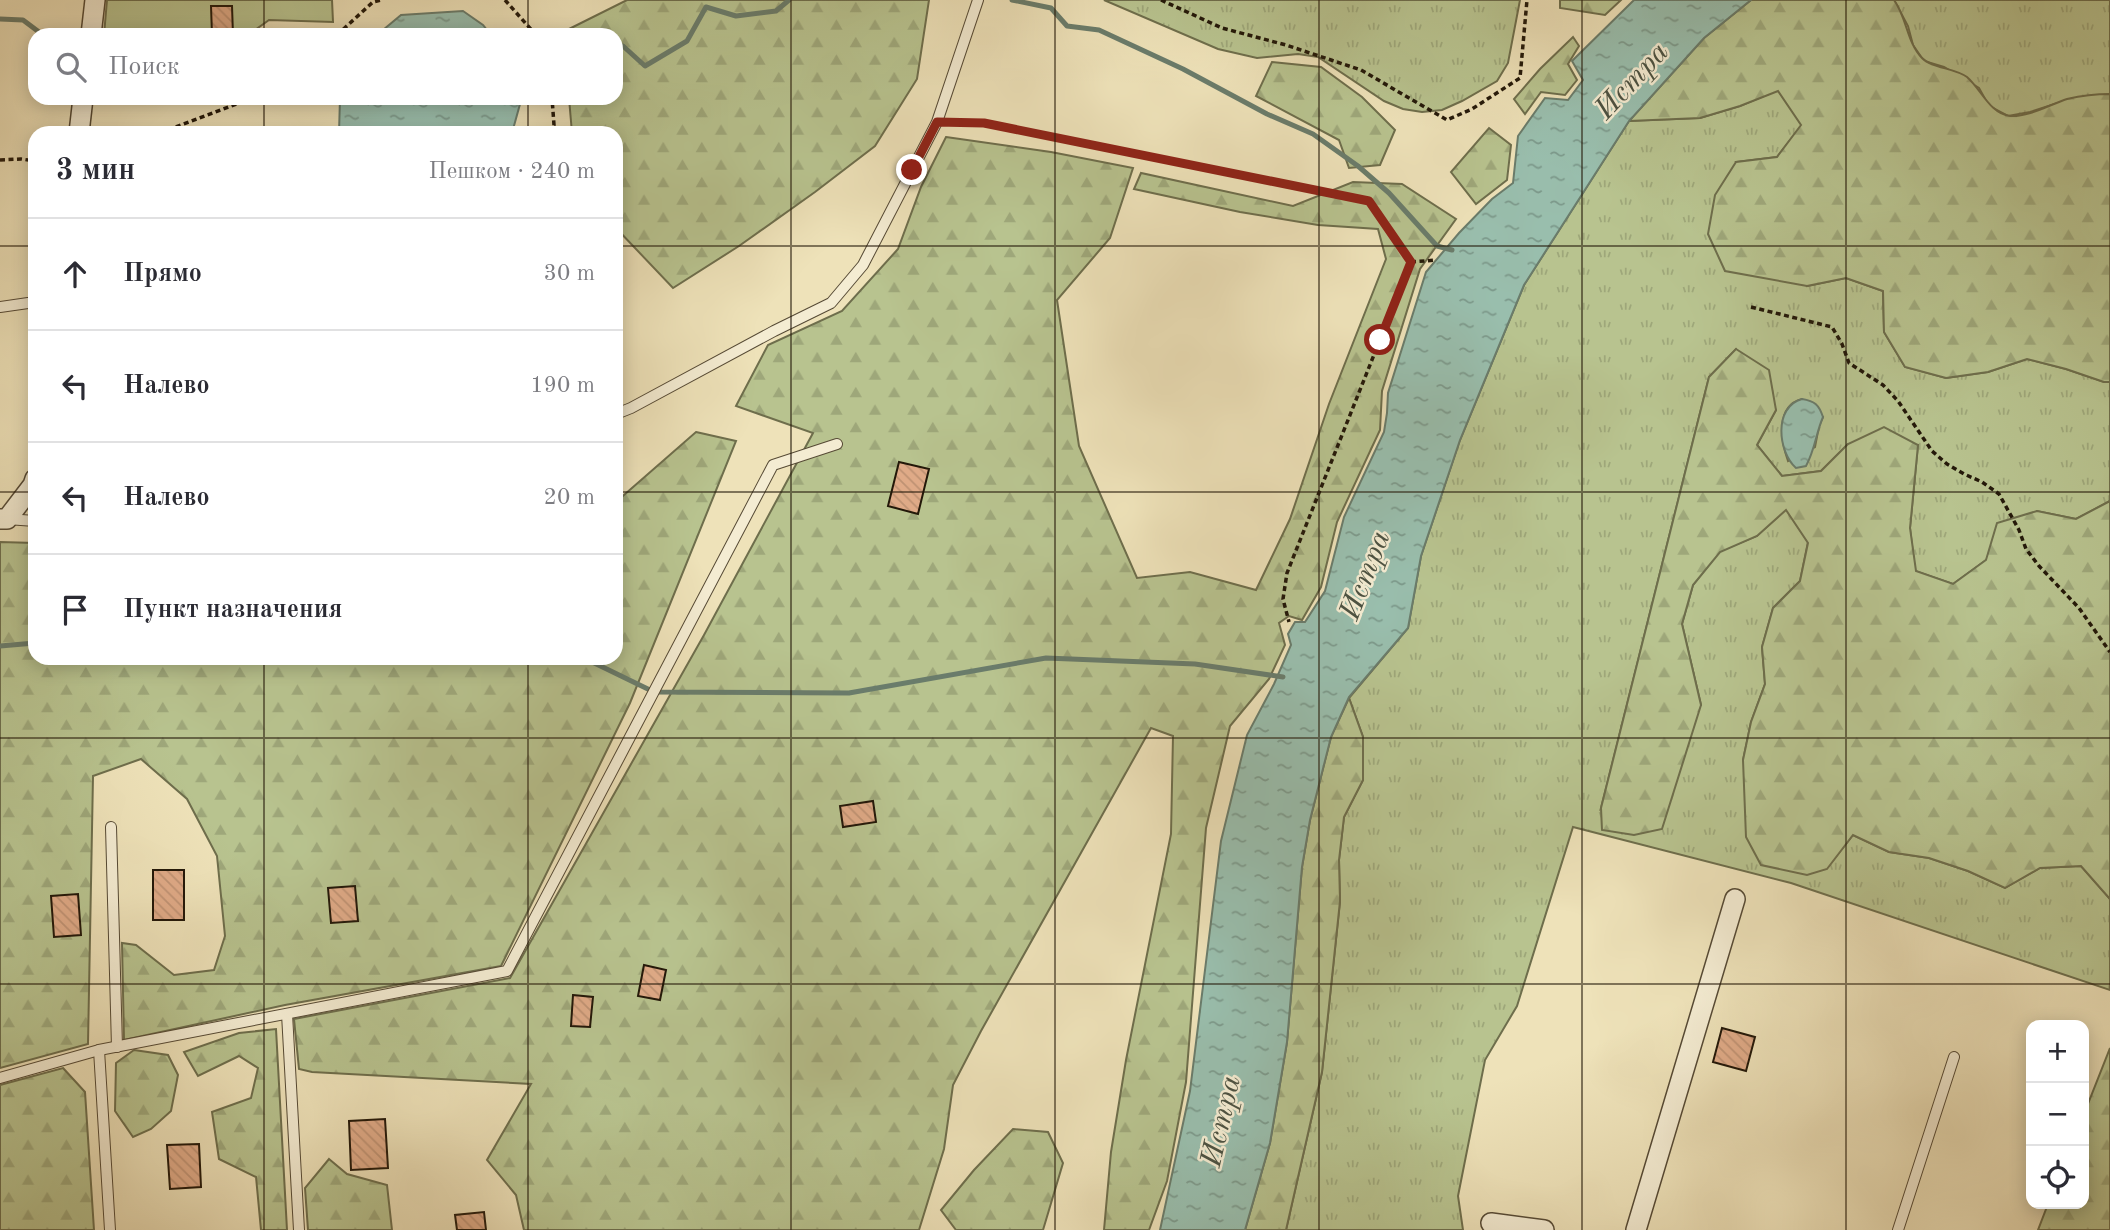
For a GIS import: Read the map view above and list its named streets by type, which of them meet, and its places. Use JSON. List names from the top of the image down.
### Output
{
  "water": ["Истра"],
  "page": {
    "search": "Поиск",
    "heading": ["3 мин", "Пешком · 240 m"],
    "list": [
      ["Прямо", "30 m"],
      ["Налево", "190 m"],
      ["Налево", "20 m"],
      "Пункт назначения"
    ],
    "map_buttons": ["+", "−"]
  }
}
